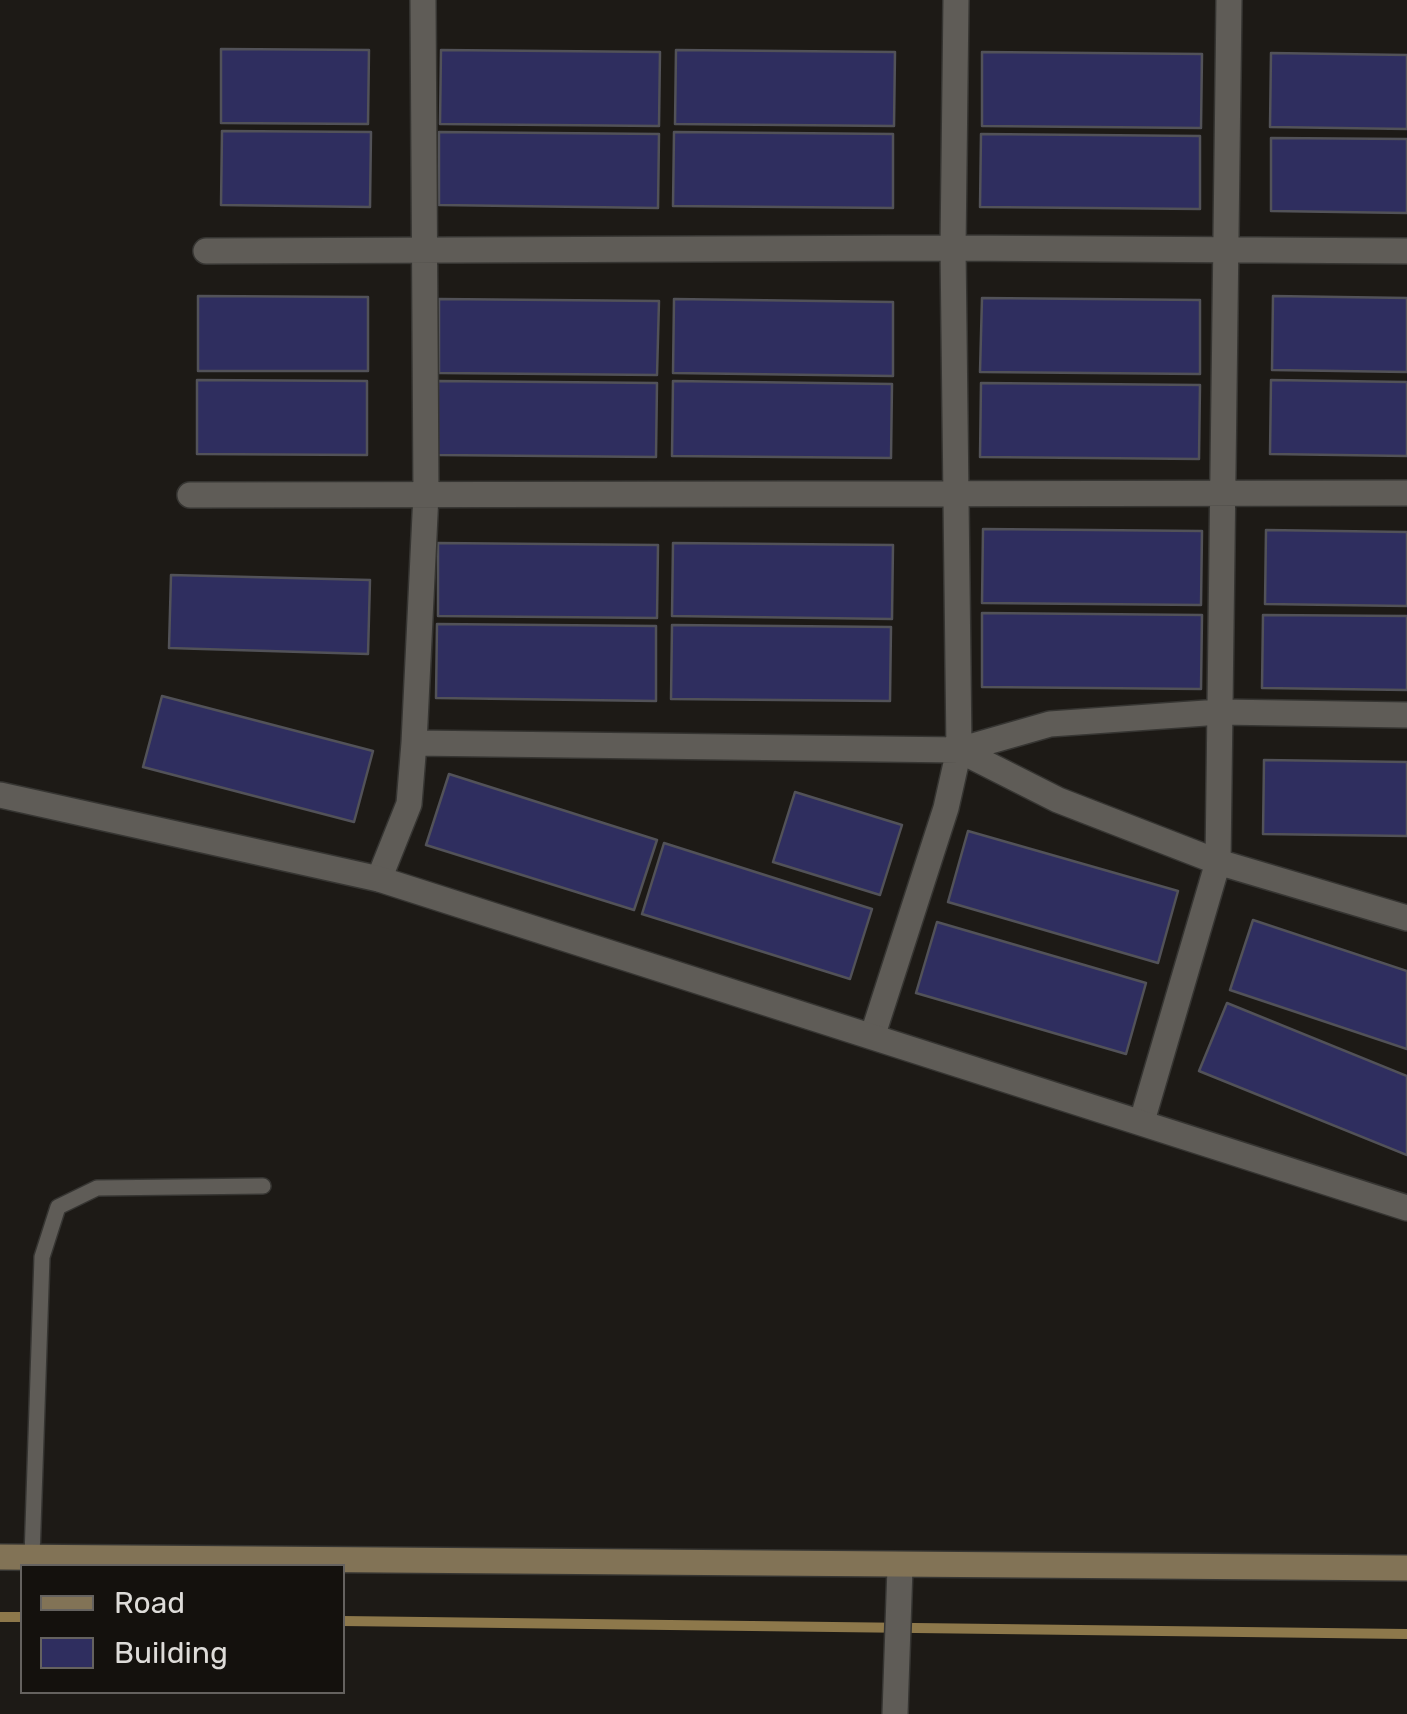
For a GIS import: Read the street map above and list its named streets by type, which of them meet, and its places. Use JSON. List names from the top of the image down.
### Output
{
  "legend": ["Road", "Building"]
}
